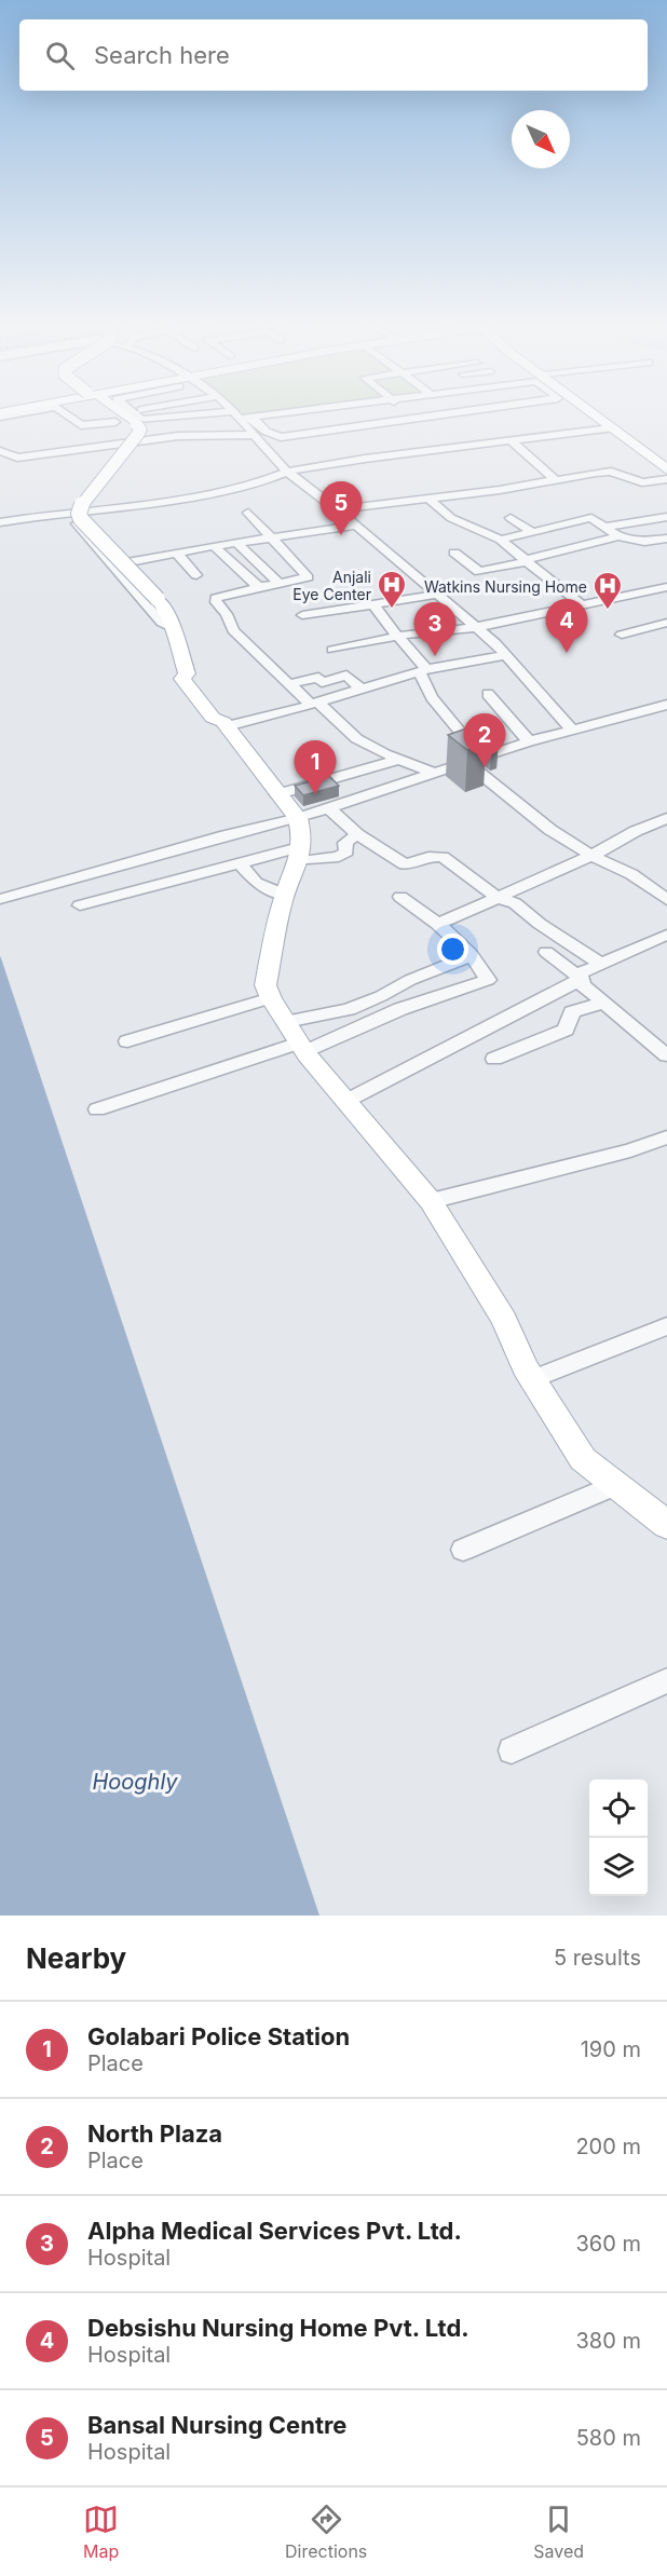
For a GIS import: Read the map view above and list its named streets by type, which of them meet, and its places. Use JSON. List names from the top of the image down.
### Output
{
  "water": ["Hooghly"],
  "places": {
    "hospital": ["Anjali Eye Center", "Watkins Nursing Home"]
  },
  "north": "bottom right",
  "page": {
    "search": "Search here",
    "pins": [
      "5",
      "4",
      "3",
      "2",
      "1"
    ],
    "heading": ["Nearby", "5 results"],
    "list": [
      {
        "mark": "1",
        "name": "Golabari Police Station",
        "note": "Place",
        "value": "190 m"
      },
      {
        "mark": "2",
        "name": "North Plaza",
        "note": "Place",
        "value": "200 m"
      },
      {
        "mark": "3",
        "name": "Alpha Medical Services Pvt. Ltd.",
        "note": "Hospital",
        "value": "360 m"
      },
      {
        "mark": "4",
        "name": "Debsishu Nursing Home Pvt. Ltd.",
        "note": "Hospital",
        "value": "380 m"
      },
      {
        "mark": "5",
        "name": "Bansal Nursing Centre",
        "note": "Hospital",
        "value": "580 m"
      }
    ],
    "nav": ["Map", "Directions", "Saved"]
  }
}
